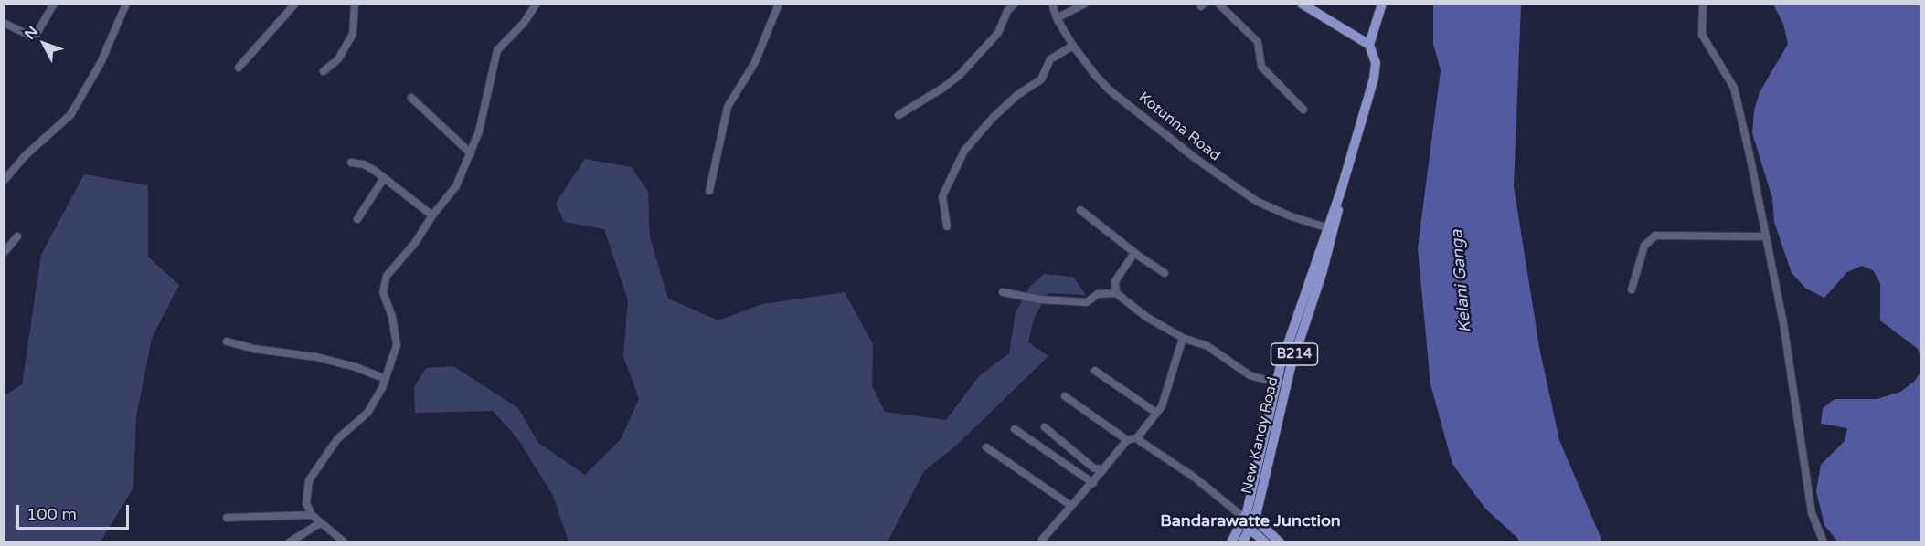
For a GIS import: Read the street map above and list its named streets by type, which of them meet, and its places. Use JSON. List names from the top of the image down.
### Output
{
  "streets": {
    "main road": ["B214", "New Kandy Road"],
    "street": ["Kotunna Road"]
  },
  "crossings": [
    ["Kotunna Road", "New Kandy Road"],
    ["B214", "New Kandy Road"]
  ],
  "districts": ["Bandarawatte Junction"],
  "water": ["Kelani Ganga"],
  "scale_bar": "100 m",
  "north": "top left"
}
